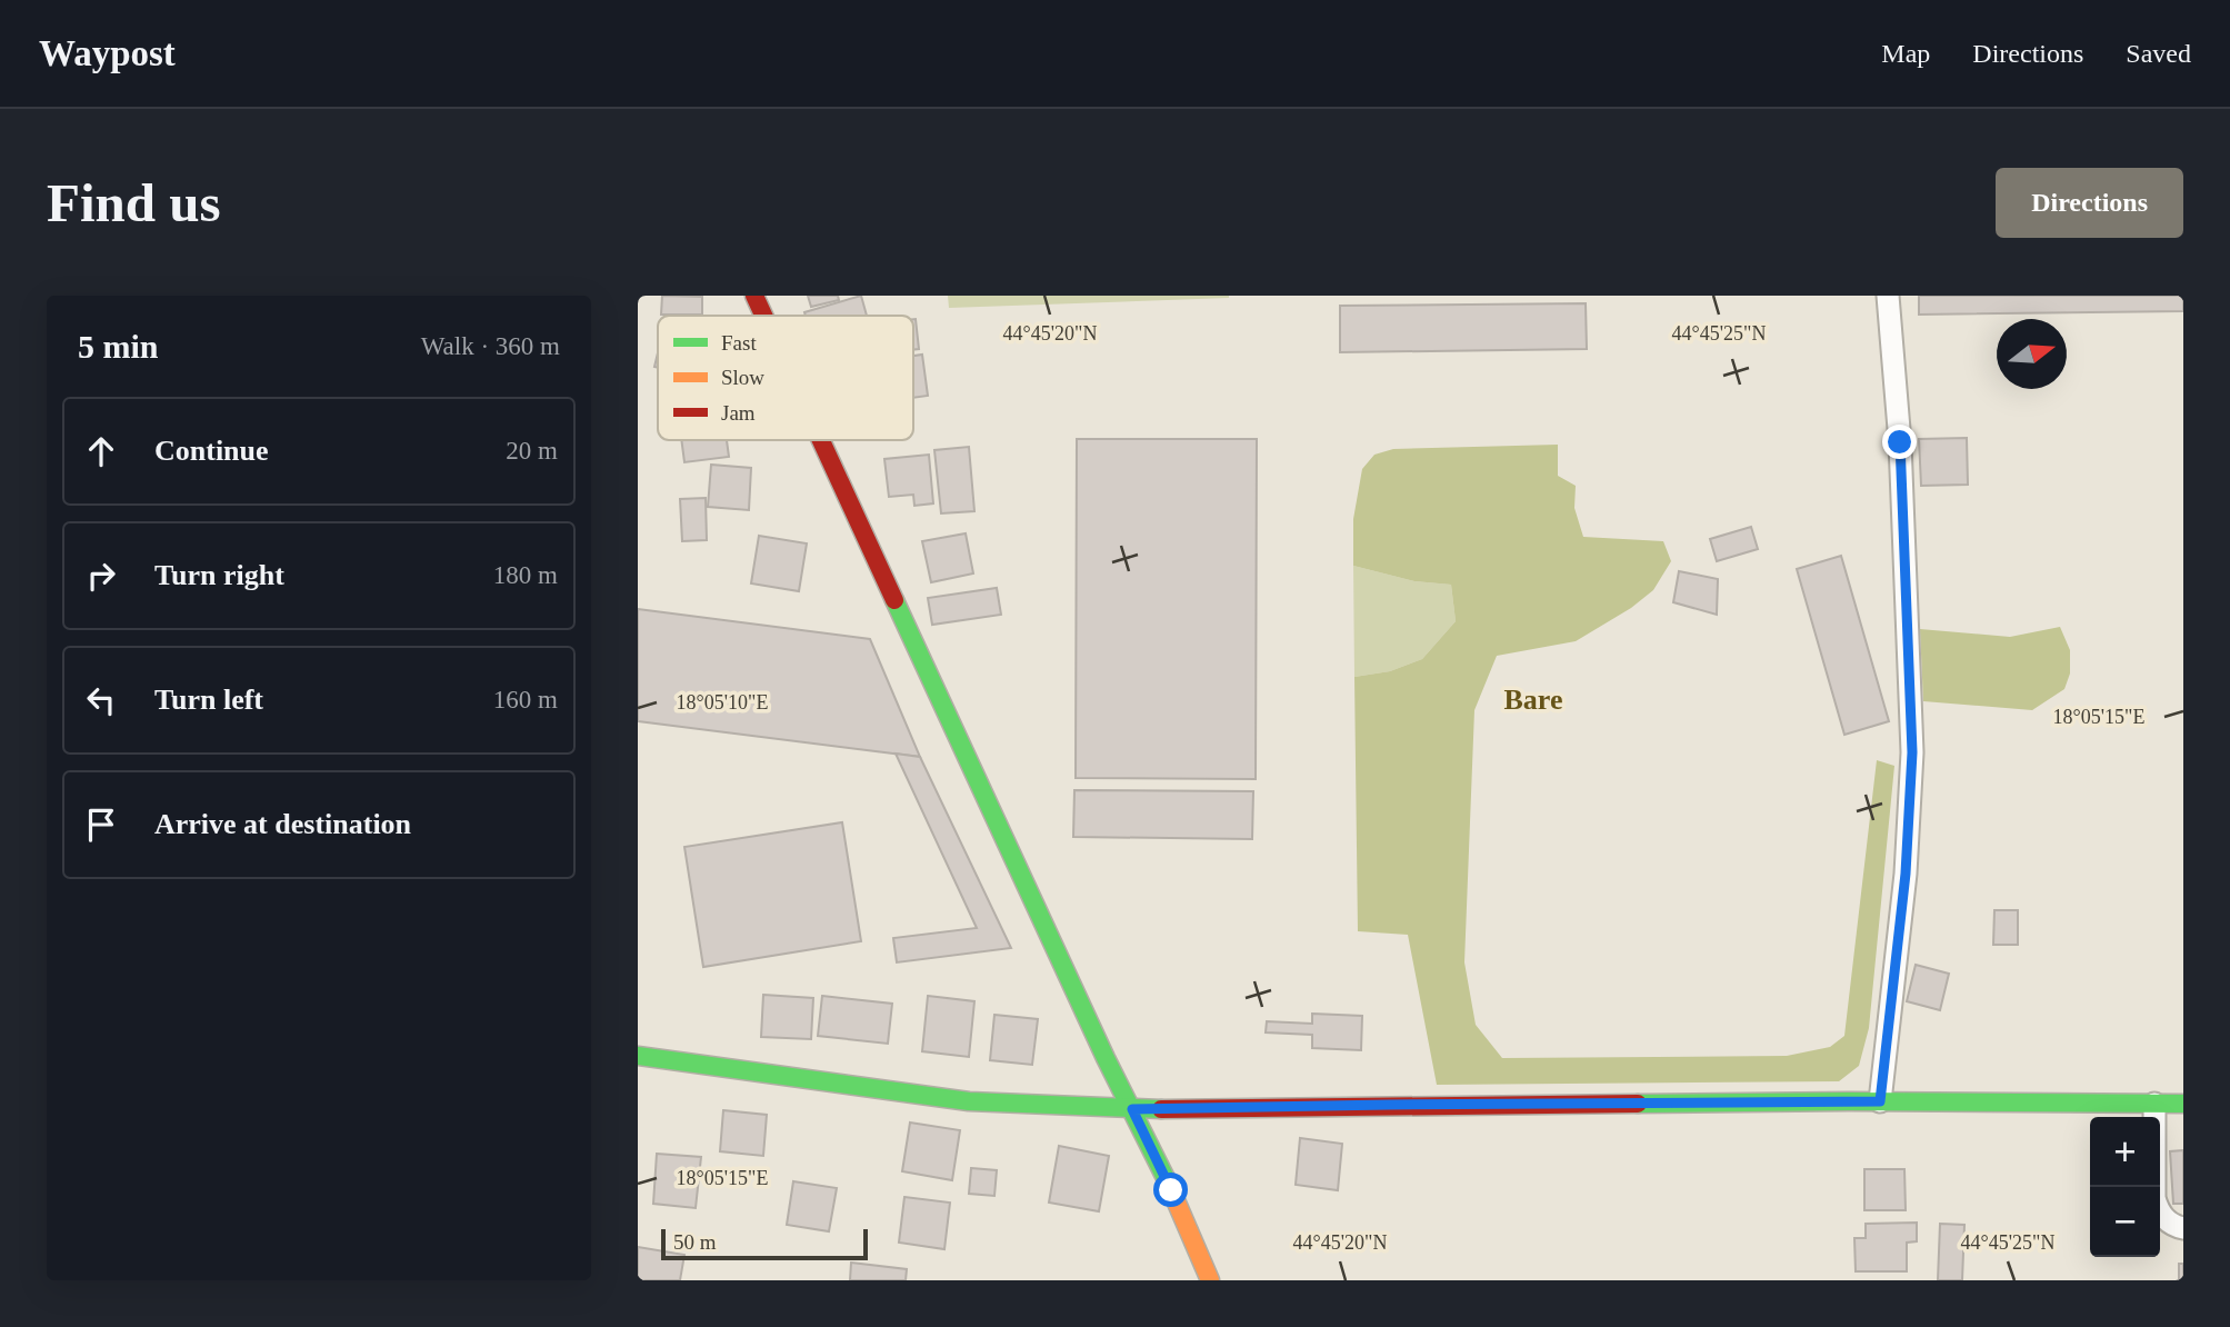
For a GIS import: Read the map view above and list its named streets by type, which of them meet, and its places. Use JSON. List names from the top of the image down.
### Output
{
  "districts": ["Bare"],
  "legend": ["Fast", "Slow", "Jam"],
  "scale_bar": "50 m",
  "north": "right",
  "page": {
    "header": "Waypost",
    "nav": ["Map", "Directions", "Saved"],
    "buttons": "Directions",
    "title": "Find us",
    "heading": ["5 min", "Walk · 360 m"],
    "list": [
      ["Continue", "20 m"],
      ["Turn right", "180 m"],
      ["Turn left", "160 m"],
      "Arrive at destination"
    ],
    "map_buttons": ["+", "−"],
    "scale": "50 m"
  },
  "coordinates": [
    "44°45'20\"N",
    "44°45'25\"N",
    "18°05'10\"E",
    "18°05'15\"E"
  ]
}
